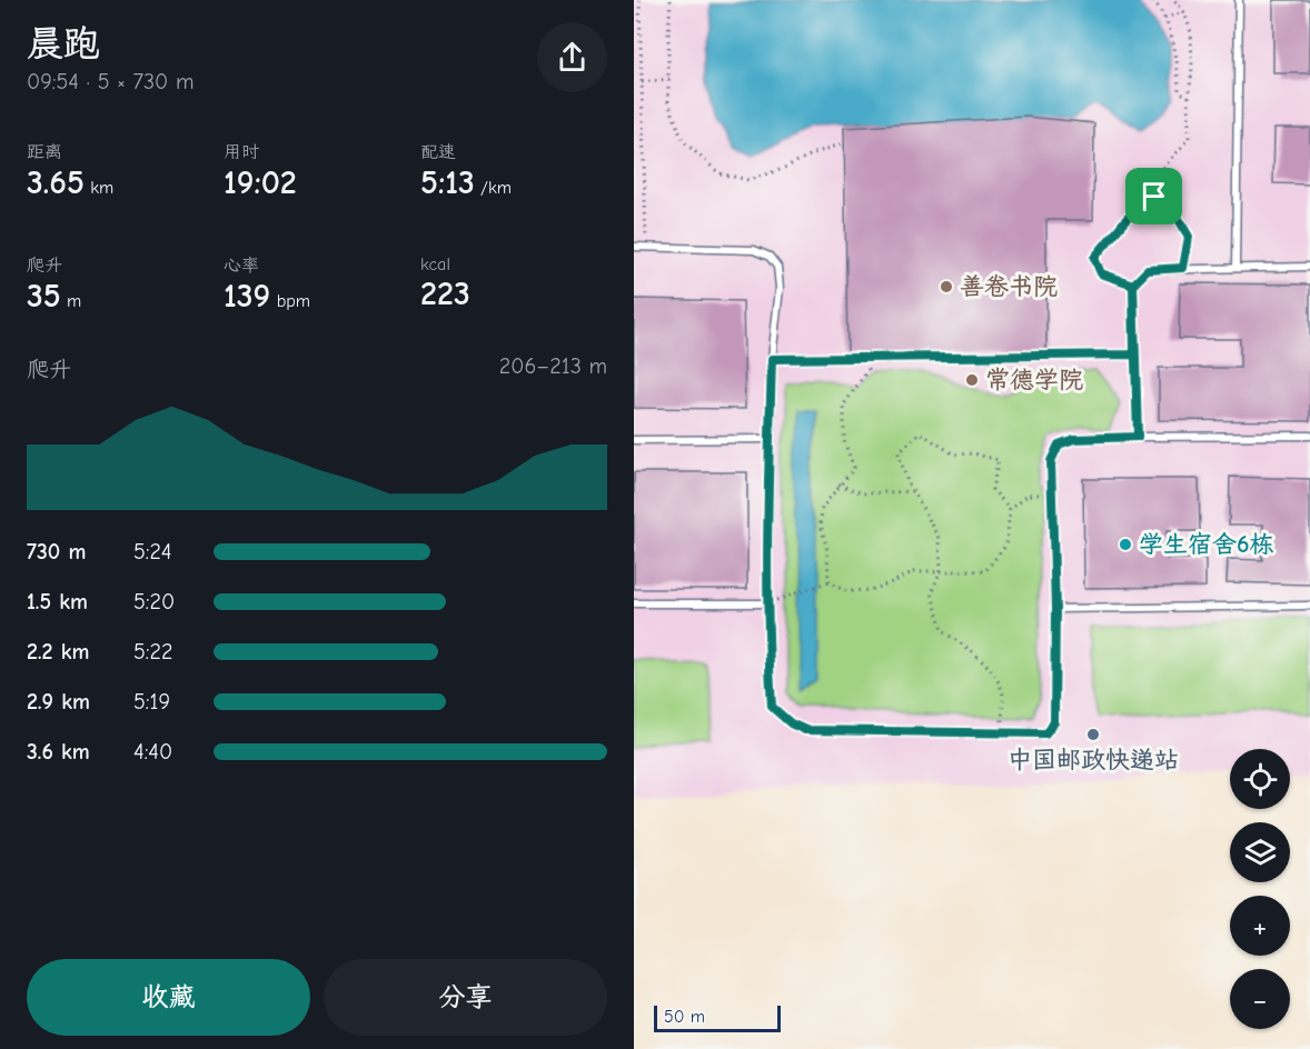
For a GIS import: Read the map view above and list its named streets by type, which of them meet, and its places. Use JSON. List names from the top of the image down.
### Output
{
  "places": [
    "善卷书院",
    "常德学院",
    "学生宿舍6栋",
    "中国邮政快递站"
  ],
  "scale_bar": "50 m",
  "page": {
    "heading": ["晨跑", "09:54 · 5 × 730 m"],
    "stats": [
      ["距离", "3.65 km"],
      ["用时", "19:02"],
      ["配速", "5:13 /km"],
      ["爬升", "35 m"],
      ["心率", "139 bpm"],
      ["kcal", "223"]
    ],
    "chart": ["爬升", "206–213 m"],
    "list": [
      {
        "name": "730 m",
        "note": "5:24"
      },
      {
        "name": "1.5 km",
        "note": "5:20"
      },
      {
        "name": "2.2 km",
        "note": "5:22"
      },
      {
        "name": "2.9 km",
        "note": "5:19"
      },
      {
        "name": "3.6 km",
        "note": "4:40"
      }
    ],
    "map_buttons": ["+", "−"],
    "buttons": ["收藏", "分享"],
    "scale": "50 m"
  }
}
